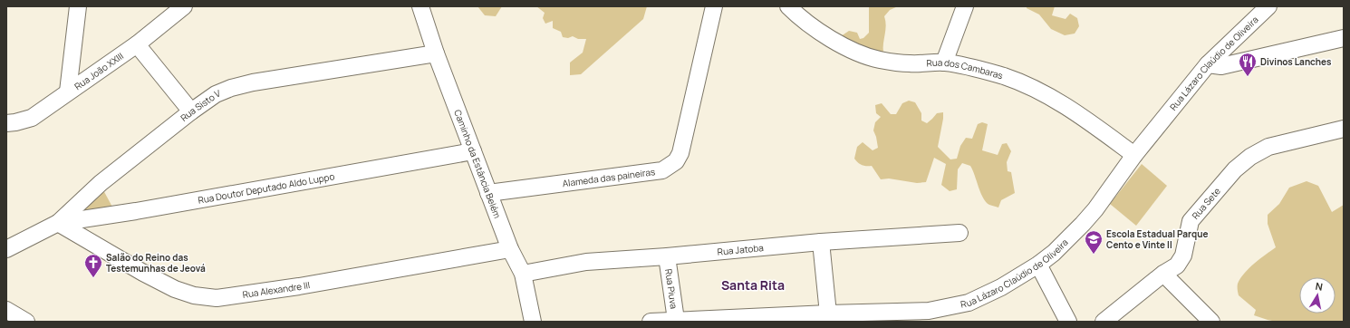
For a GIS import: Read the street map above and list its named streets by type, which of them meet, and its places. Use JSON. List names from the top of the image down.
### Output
{
  "streets": {
    "street": [
      "Rua Lázaro Claúdio de Oliveira",
      "Rua João XXIII",
      "Rua dos Cambaras",
      "Rua Sisto V",
      "Caminho da Estância Belém",
      "Alameda das paineiras",
      "Rua Doutor Deputado Aldo Luppo",
      "Rua Sete",
      "Rua Jatoba",
      "Rua Piuva",
      "Rua Alexandre III"
    ]
  },
  "crossings": [
    ["Rua Lázaro Claúdio de Oliveira", "Rua dos Cambaras"],
    ["Rua Lázaro Claúdio de Oliveira", "Rua Piuva"],
    ["Rua Sisto V", "Caminho da Estância Belém"],
    ["Rua Sisto V", "Rua Doutor Deputado Aldo Luppo"],
    ["Rua Sisto V", "Rua Alexandre III"],
    ["Caminho da Estância Belém", "Alameda das paineiras"],
    ["Caminho da Estância Belém", "Rua Doutor Deputado Aldo Luppo"],
    ["Caminho da Estância Belém", "Rua Jatoba"],
    ["Caminho da Estância Belém", "Rua Alexandre III"],
    ["Rua Doutor Deputado Aldo Luppo", "Rua Alexandre III"],
    ["Rua Jatoba", "Rua Piuva"]
  ],
  "districts": ["Santa Rita"],
  "places": {
    "restaurant": ["Divinos Lanches"],
    "school or university": ["Escola Estadual Parque Cento e Vinte II"],
    "church": ["Salão do Reino das Testemunhas de Jeová"]
  },
  "north": "top"
}
